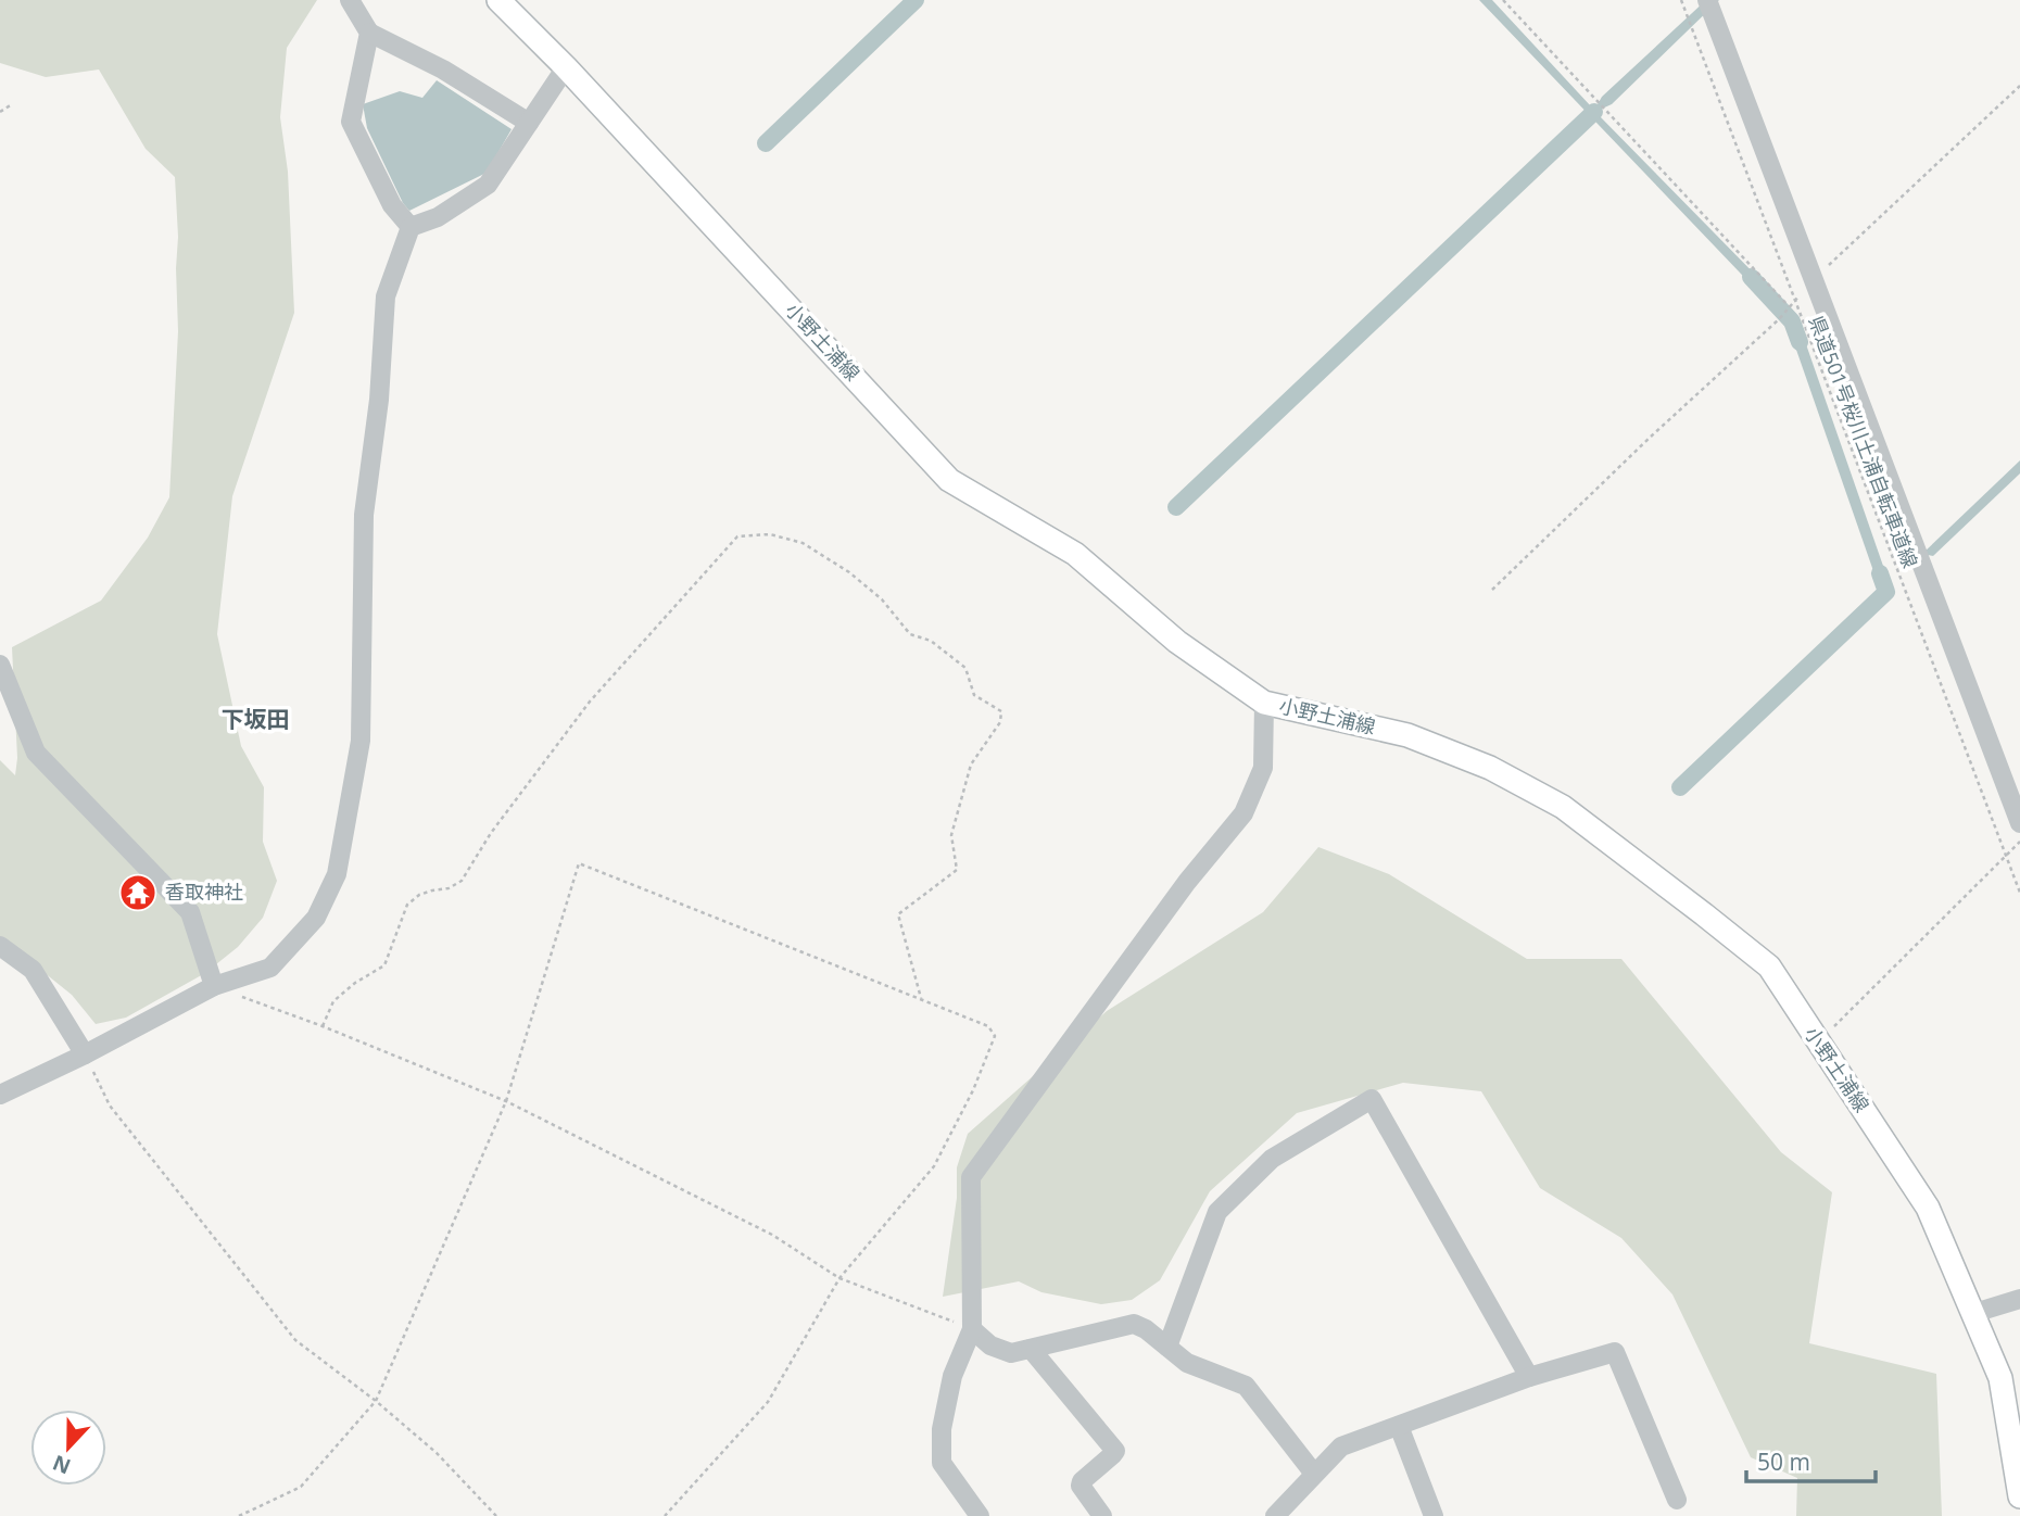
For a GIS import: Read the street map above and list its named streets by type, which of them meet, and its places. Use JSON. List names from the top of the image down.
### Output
{
  "streets": {
    "main road": ["小野土浦線"],
    "path": ["県道501号桜川土浦自転車道線"]
  },
  "districts": ["下坂田"],
  "places": {
    "temple": ["香取神社"]
  },
  "scale_bar": "50 m",
  "north": "bottom"
}
